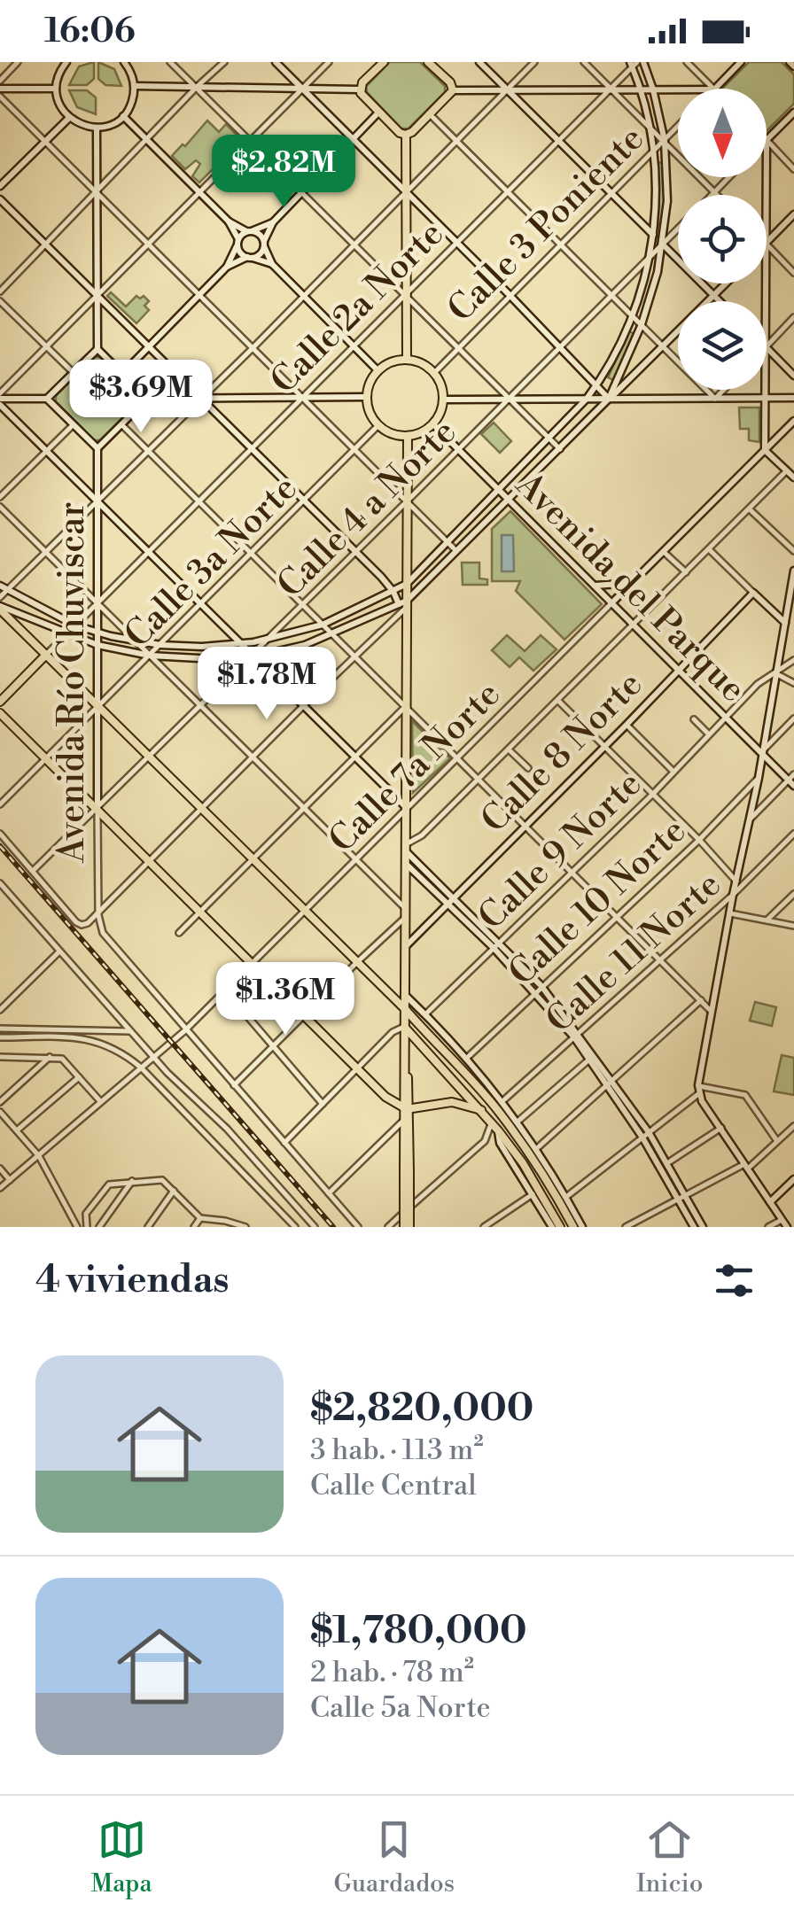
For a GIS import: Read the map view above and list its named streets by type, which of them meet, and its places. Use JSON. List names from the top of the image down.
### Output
{
  "streets": {
    "main road": [
      "Calle 2a Norte",
      "Avenida del Parque",
      "Avenida Río Chuviscar",
      "Calle 8 Norte"
    ],
    "street": [
      "Calle 3 Poniente",
      "Calle 4 a Norte",
      "Calle 3a Norte",
      "Calle 7a Norte",
      "Calle 9 Norte",
      "Calle 10 Norte",
      "Calle 11 Norte"
    ]
  },
  "crossings": [
    ["Calle 3 Poniente", "Calle 3a Norte"],
    ["Calle 3 Poniente", "Avenida del Parque"],
    ["Calle 2a Norte", "Avenida Río Chuviscar"],
    ["Calle 4 a Norte", "Avenida del Parque"],
    ["Calle 4 a Norte", "Avenida Río Chuviscar"],
    ["Calle 3a Norte", "Avenida del Parque"],
    ["Calle 3a Norte", "Avenida Río Chuviscar"],
    ["Avenida del Parque", "Calle 8 Norte"],
    ["Avenida del Parque", "Calle 7a Norte"],
    ["Avenida del Parque", "Calle 9 Norte"]
  ],
  "north": "bottom",
  "page": {
    "status": "16:06",
    "price": [
      "$2.82M",
      "$3.69M",
      "$1.78M",
      "$1.36M"
    ],
    "heading": "4 viviendas",
    "list": [
      {
        "name": "$2,820,000",
        "note": "3 hab. · 113 m² · Calle Central"
      },
      {
        "name": "$1,780,000",
        "note": "2 hab. · 78 m² · Calle 5a Norte"
      }
    ],
    "tabs": ["Mapa", "Guardados", "Inicio"]
  }
}
